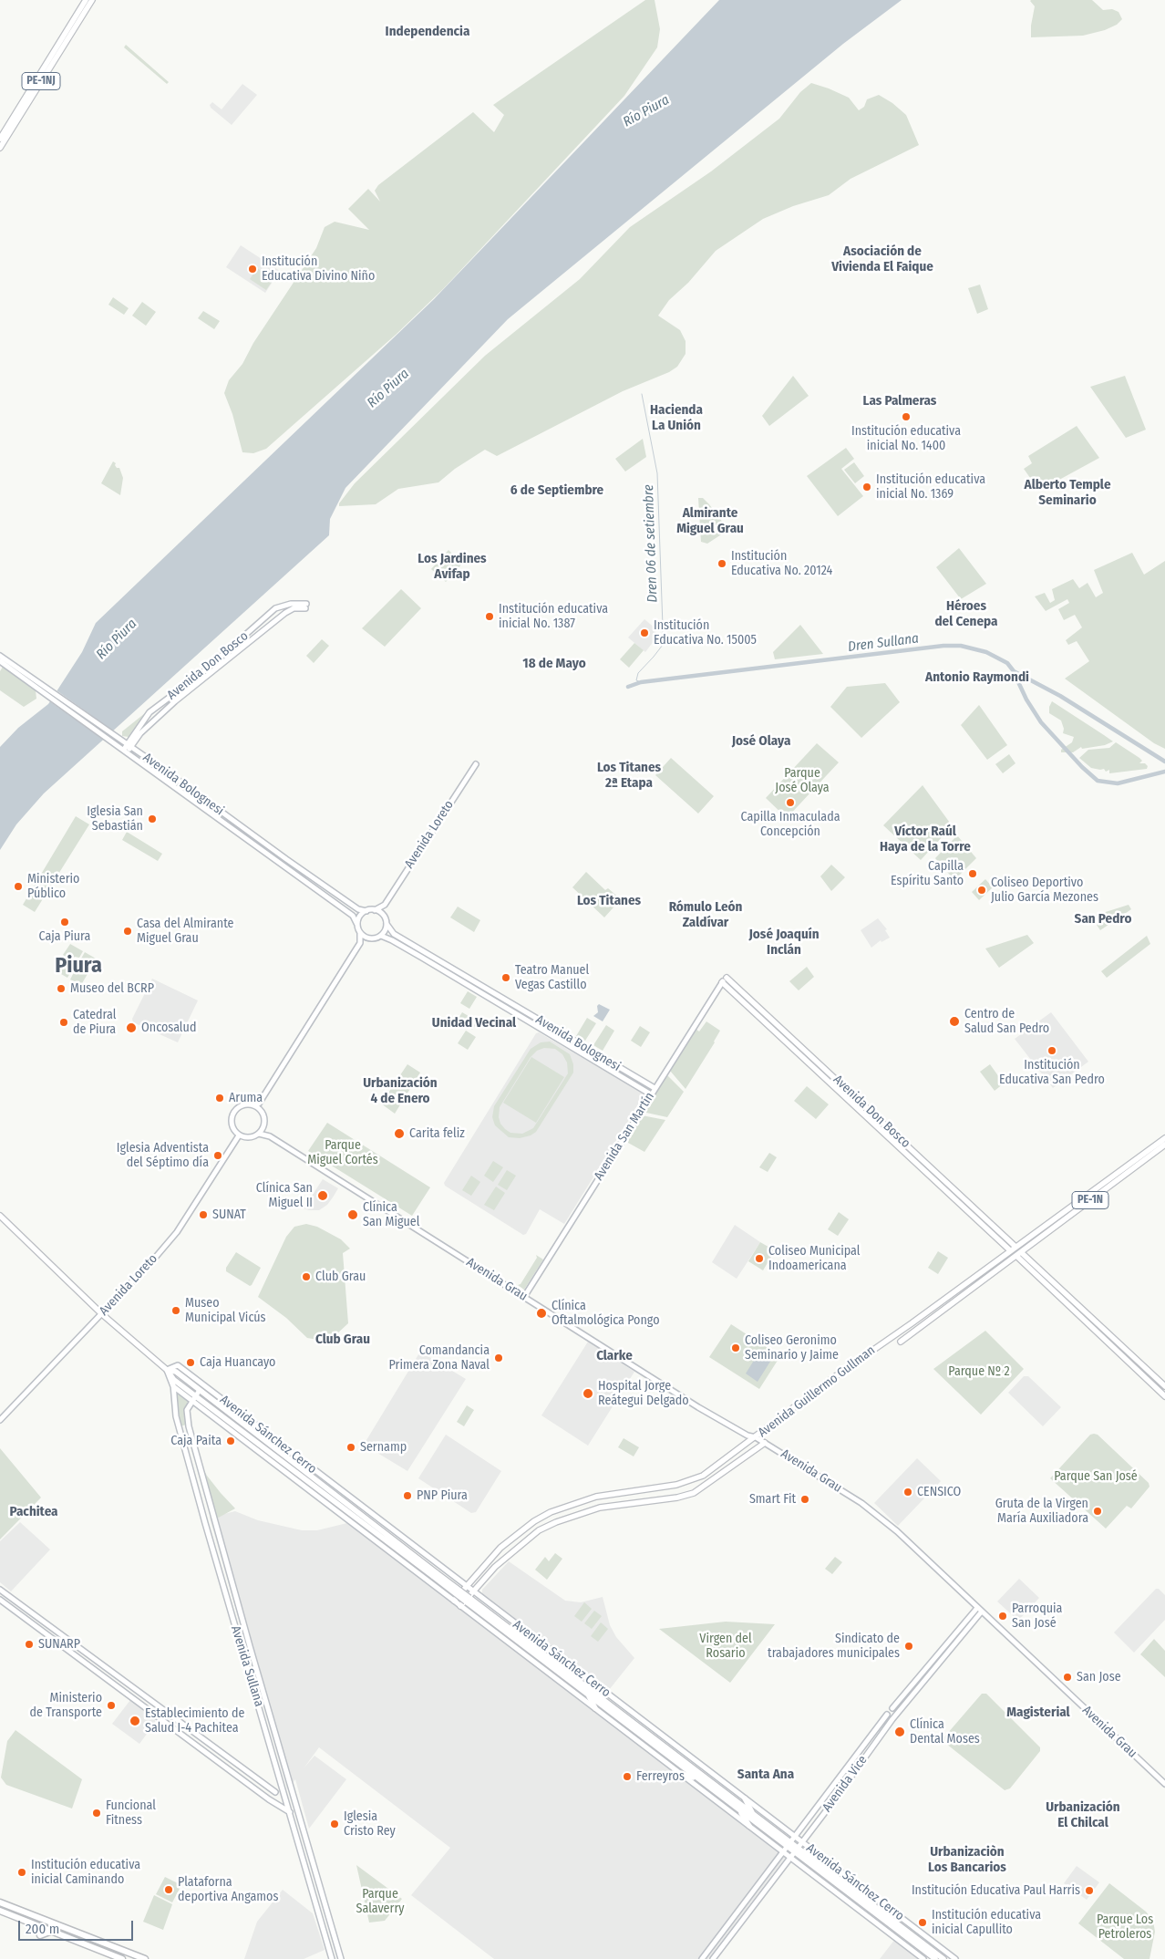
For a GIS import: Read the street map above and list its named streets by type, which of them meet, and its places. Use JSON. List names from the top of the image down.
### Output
{
  "streets": {
    "main road": [
      "PE-1NJ",
      "Avenida Don Bosco",
      "Avenida Bolognesi",
      "Avenida Loreto",
      "Avenida San Martín",
      "PE-1N",
      "Avenida Grau",
      "Avenida Guillermo Gullman",
      "Avenida Sánchez Cerro",
      "Avenida Sullana",
      "Avenida Vice"
    ]
  },
  "crossings": [
    ["Avenida Don Bosco", "Avenida Bolognesi"],
    ["Avenida Don Bosco", "Avenida San Martín"],
    ["Avenida Don Bosco", "Avenida Guillermo Gullman"],
    ["Avenida Bolognesi", "Avenida Loreto"],
    ["Avenida Bolognesi", "Avenida San Martín"],
    ["Avenida Loreto", "Avenida Grau"],
    ["Avenida Loreto", "Avenida Sánchez Cerro"],
    ["Avenida San Martín", "Avenida Grau"],
    ["Avenida Grau", "Avenida Guillermo Gullman"],
    ["Avenida Grau", "Avenida Vice"],
    ["Avenida Guillermo Gullman", "Avenida Sánchez Cerro"],
    ["Avenida Sánchez Cerro", "Avenida Sullana"],
    ["Avenida Sánchez Cerro", "Avenida Vice"]
  ],
  "districts": [
    "Independencia",
    "Asociación de Vivienda El Faique",
    "Las Palmeras",
    "Hacienda La Unión",
    "Alberto Temple Seminario",
    "6 de Septiembre",
    "Almirante Miguel Grau",
    "Los Jardines Avifap",
    "Héroes del Cenepa",
    "18 de Mayo",
    "Antonio Raymondi",
    "José Olaya",
    "Los Titanes 2ª Etapa",
    "Víctor Raúl Haya de la Torre",
    "Los Titanes",
    "Rómulo León Zaldívar",
    "San Pedro",
    "José Joaquín Inclán",
    "Piura",
    "Unidad Vecinal",
    "Urbanización 4 de Enero",
    "Club Grau",
    "Clarke",
    "Pachitea",
    "Magisterial",
    "Santa Ana",
    "Urbanización El Chilcal",
    "Urbanizaciòn Los Bancarios"
  ],
  "water": ["Río Piura", "Dren 06 de setiembre", "Dren Sullana"],
  "parks": [
    "Parque José Olaya",
    "Parque Miguel Cortés",
    "Parque Nº 2",
    "Parque San José",
    "Virgen del Rosario",
    "Parque Salaverry",
    "Parque Los Petroleros"
  ],
  "places": [
    "Institución Educativa Divino Niño",
    "Institución educativa inicial No. 1400",
    "Institución educativa inicial No. 1369",
    "Institución Educativa No. 20124",
    "Institución educativa inicial No. 1387",
    "Institución Educativa No. 15005",
    "Capilla Inmaculada Concepción",
    "Iglesia San Sebastián",
    "Capilla Espíritu Santo",
    "Ministerio Público",
    "Coliseo Deportivo Julio García Mezones",
    "Caja Piura",
    "Casa del Almirante Miguel Grau",
    "Teatro Manuel Vegas Castillo",
    "Museo del BCRP",
    "Centro de Salud San Pedro",
    "Catedral de Piura",
    "Oncosalud",
    "Institución Educativa San Pedro",
    "Aruma",
    "Carita feliz",
    "Iglesia Adventista del Séptimo día",
    "Clínica San Miguel II",
    "SUNAT",
    "Clínica San Miguel",
    "Coliseo Municipal Indoamericana",
    "Club Grau",
    "Museo Municipal Vicús",
    "Clínica Oftalmológica Pongo",
    "Coliseo Geronimo Seminario y Jaime",
    "Comandancia Primera Zona Naval",
    "Caja Huancayo",
    "Hospital Jorge Reátegui Delgado",
    "Caja Paita",
    "Sernamp",
    "CENSICO",
    "PNP Piura",
    "Smart Fit",
    "Gruta de la Virgen María Auxiliadora",
    "Parroquia San José",
    "SUNARP",
    "Sindicato de trabajadores municipales",
    "San Jose",
    "Ministerio de Transporte",
    "Establecimiento de Salud I-4 Pachitea",
    "Clínica Dental Moses",
    "Ferreyros",
    "Funcional Fitness",
    "Iglesia Cristo Rey",
    "Institución educativa inicial Caminando",
    "Plataforna deportiva Angamos",
    "Institución Educativa Paul Harris",
    "Institución educativa inicial Capullito"
  ],
  "scale_bar": "200 m"
}
